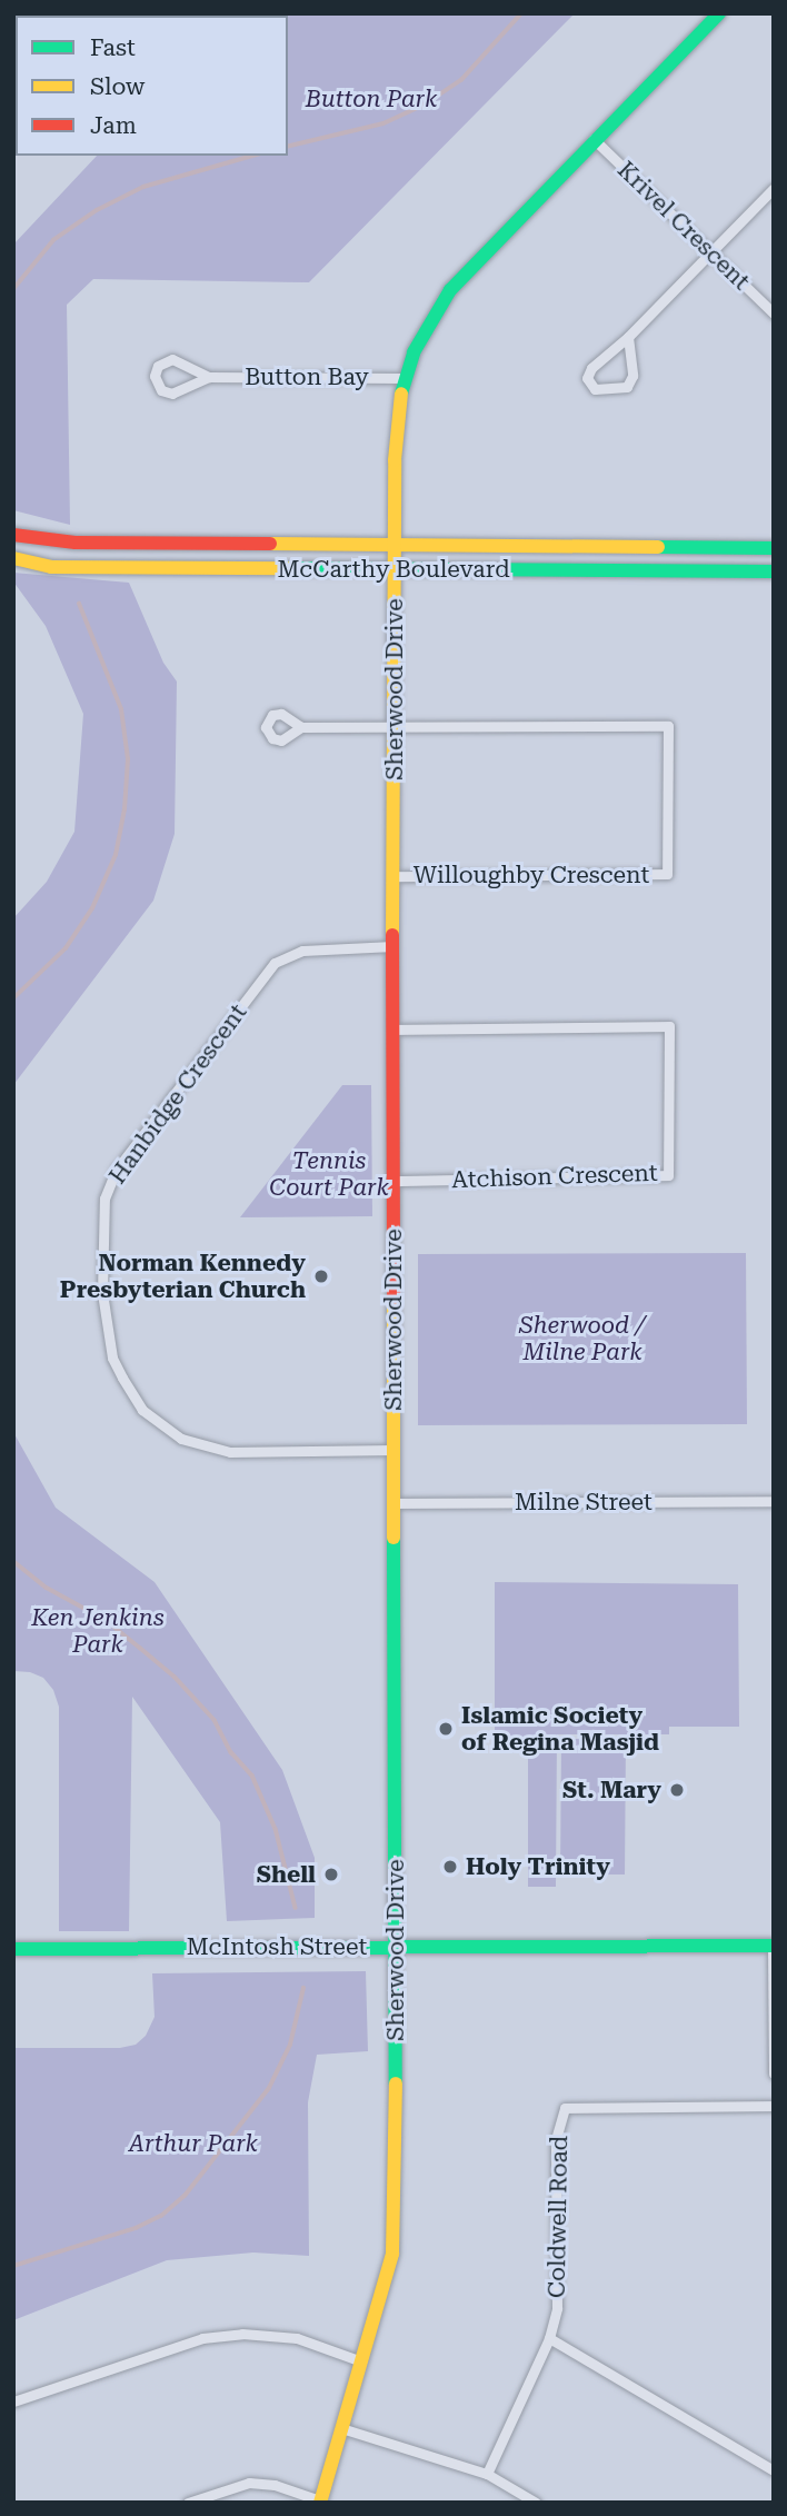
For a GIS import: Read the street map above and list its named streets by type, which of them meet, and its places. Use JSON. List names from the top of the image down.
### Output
{
  "streets": {
    "street": [
      "Krivel Crescent",
      "Button Bay",
      "McCarthy Boulevard",
      "Sherwood Drive",
      "Willoughby Crescent",
      "Hanbidge Crescent",
      "Atchison Crescent",
      "Milne Street",
      "McIntosh Street",
      "Coldwell Road"
    ]
  },
  "crossings": [
    ["Krivel Crescent", "Sherwood Drive"],
    ["Button Bay", "Sherwood Drive"],
    ["McCarthy Boulevard", "Sherwood Drive"],
    ["Sherwood Drive", "Willoughby Crescent"],
    ["Sherwood Drive", "Hanbidge Crescent"],
    ["Sherwood Drive", "Atchison Crescent"],
    ["Sherwood Drive", "Milne Street"],
    ["Sherwood Drive", "McIntosh Street"]
  ],
  "parks": [
    "Button Park",
    "Tennis Court Park",
    "Sherwood / Milne Park",
    "Ken Jenkins Park",
    "Arthur Park"
  ],
  "places": [
    "Norman Kennedy Presbyterian Church",
    "Islamic Society of Regina Masjid",
    "St. Mary",
    "Holy Trinity",
    "Shell"
  ],
  "legend": ["Fast", "Slow", "Jam"]
}
